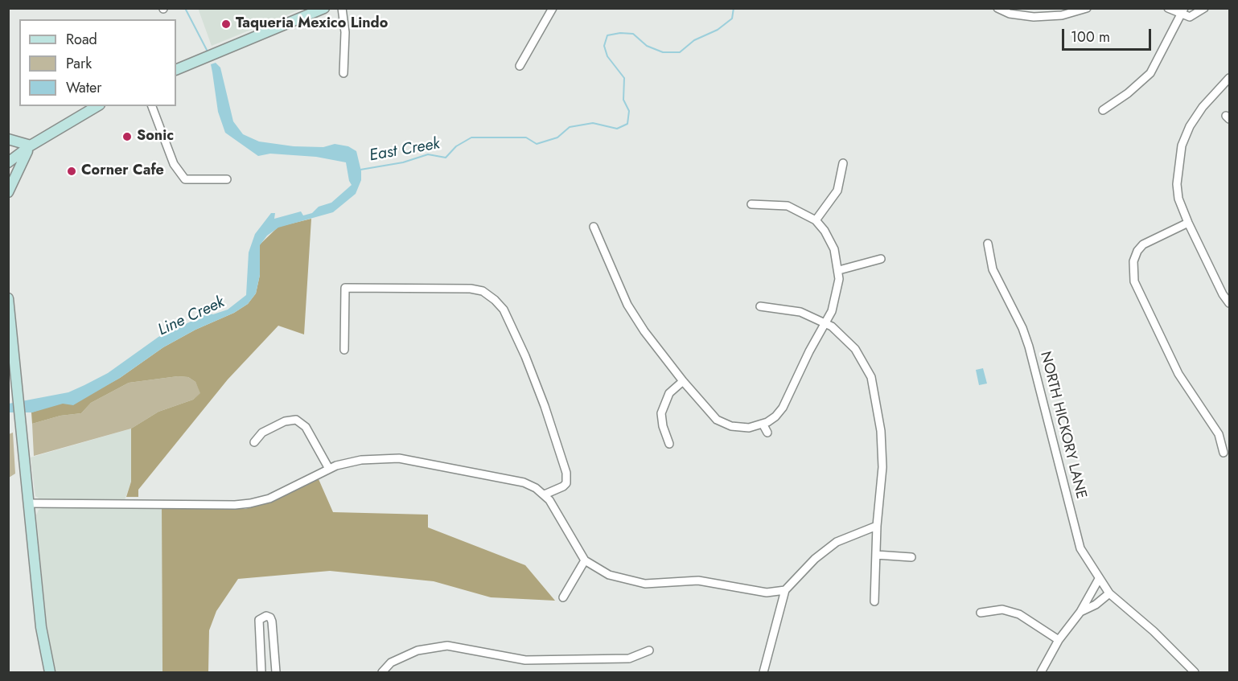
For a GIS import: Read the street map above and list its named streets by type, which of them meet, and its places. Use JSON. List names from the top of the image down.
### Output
{
  "streets": {
    "street": ["NORTH HICKORY LANE"]
  },
  "water": ["East Creek", "Line Creek"],
  "places": ["Taqueria Mexico Lindo", "Sonic", "Corner Cafe"],
  "legend": ["Road", "Park", "Water"],
  "scale_bar": "100 m"
}
